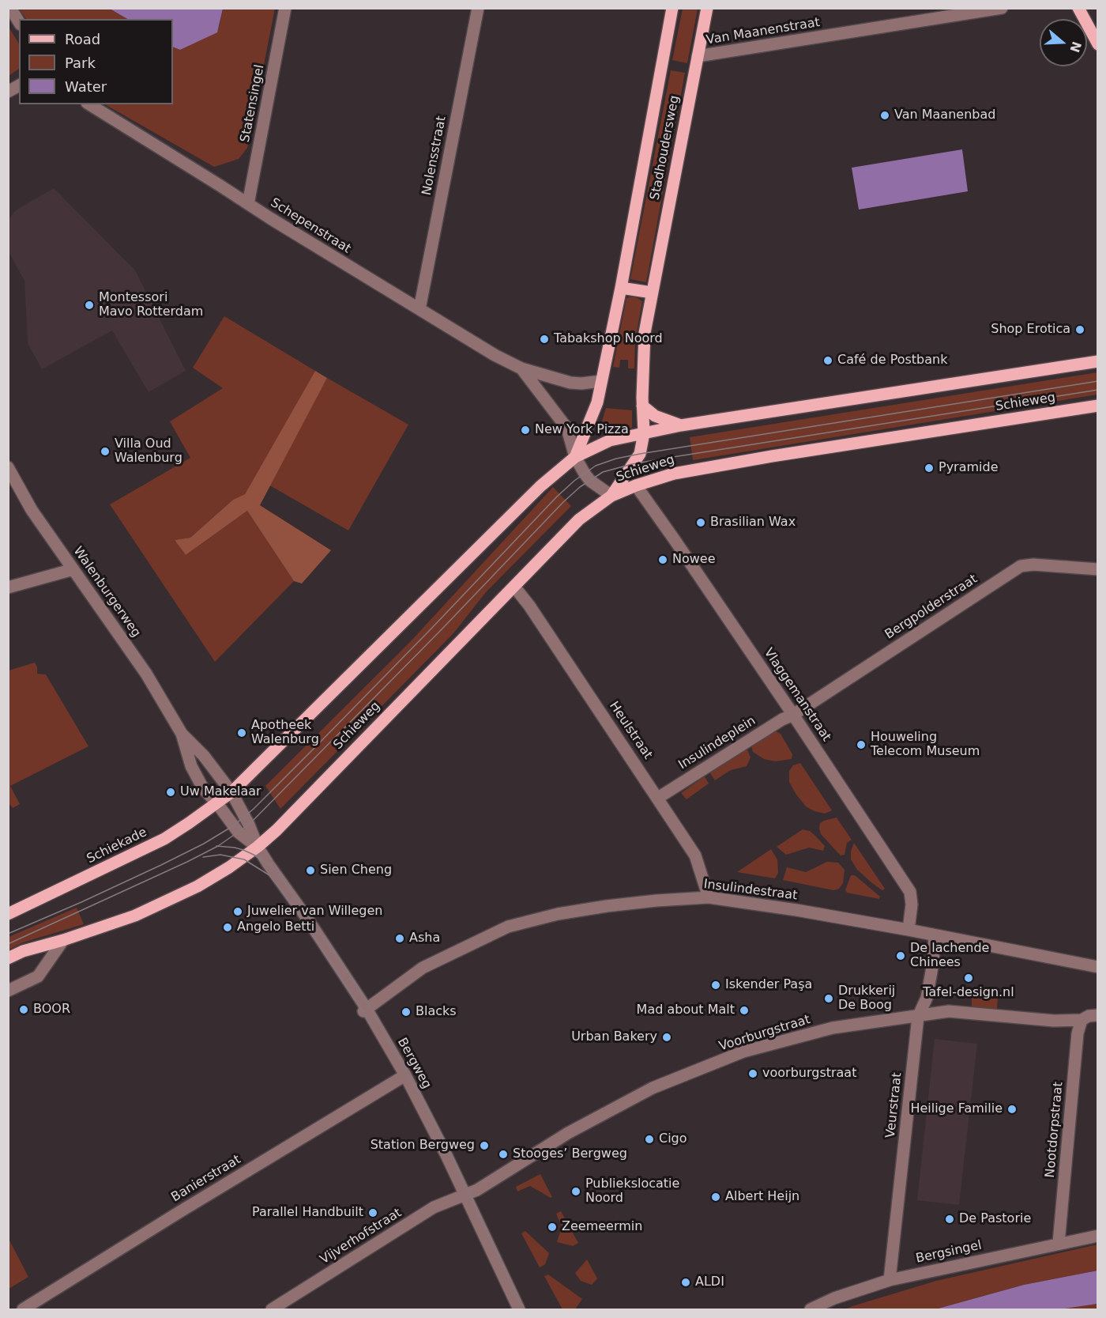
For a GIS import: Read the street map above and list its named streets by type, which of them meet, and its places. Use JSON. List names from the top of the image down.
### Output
{
  "streets": {
    "main road": ["Stadhoudersweg", "Schieweg", "Schiekade"],
    "street": [
      "Van Maanenstraat",
      "Statensingel",
      "Nolensstraat",
      "Schepenstraat",
      "Walenburgerweg",
      "Bergpolderstraat",
      "Vlaggemanstraat",
      "Heulstraat",
      "Insulindeplein",
      "Insulindestraat",
      "Voorburgstraat",
      "Bergweg",
      "Veurstraat",
      "Nootdorpstraat",
      "Banierstraat",
      "Vijverhofstraat",
      "Bergsingel"
    ]
  },
  "crossings": [
    ["Van Maanenstraat", "Stadhoudersweg"],
    ["Statensingel", "Schepenstraat"],
    ["Stadhoudersweg", "Schepenstraat"],
    ["Stadhoudersweg", "Schieweg"],
    ["Nolensstraat", "Schepenstraat"],
    ["Schepenstraat", "Schieweg"],
    ["Schieweg", "Walenburgerweg"],
    ["Schieweg", "Vlaggemanstraat"],
    ["Schieweg", "Heulstraat"],
    ["Schieweg", "Bergweg"],
    ["Walenburgerweg", "Schiekade"],
    ["Walenburgerweg", "Bergweg"],
    ["Bergpolderstraat", "Vlaggemanstraat"],
    ["Bergpolderstraat", "Insulindeplein"],
    ["Vlaggemanstraat", "Insulindeplein"],
    ["Vlaggemanstraat", "Insulindestraat"],
    ["Heulstraat", "Insulindeplein"],
    ["Heulstraat", "Insulindestraat"],
    ["Insulindestraat", "Bergweg"],
    ["Insulindestraat", "Veurstraat"],
    ["Voorburgstraat", "Bergweg"],
    ["Voorburgstraat", "Veurstraat"],
    ["Voorburgstraat", "Nootdorpstraat"],
    ["Voorburgstraat", "Vijverhofstraat"],
    ["Bergweg", "Banierstraat"],
    ["Bergweg", "Vijverhofstraat"],
    ["Veurstraat", "Bergsingel"],
    ["Nootdorpstraat", "Bergsingel"]
  ],
  "places": [
    "Van Maanenbad",
    "Montessori Mavo Rotterdam",
    "Shop Erotica",
    "Tabakshop Noord",
    "Café de Postbank",
    "New York Pizza",
    "Villa Oud Walenburg",
    "Pyramide",
    "Brasilian Wax",
    "Nowee",
    "Apotheek Walenburg",
    "Houweling Telecom Museum",
    "Uw Makelaar",
    "Sien Cheng",
    "Juwelier van Willegen",
    "Angelo Betti",
    "Asha",
    "De lachende Chinees",
    "Tafel-design.nl",
    "Iskender Paşa",
    "Drukkerij De Boog",
    "BOOR",
    "Mad about Malt",
    "Blacks",
    "Urban Bakery",
    "voorburgstraat",
    "Heilige Familie",
    "Cigo",
    "Station Bergweg",
    "Stooges’ Bergweg",
    "Publiekslocatie Noord",
    "Albert Heijn",
    "Parallel Handbuilt",
    "De Pastorie",
    "Zeemeermin",
    "ALDI"
  ],
  "legend": ["Road", "Park", "Water"],
  "north": "right"
}
